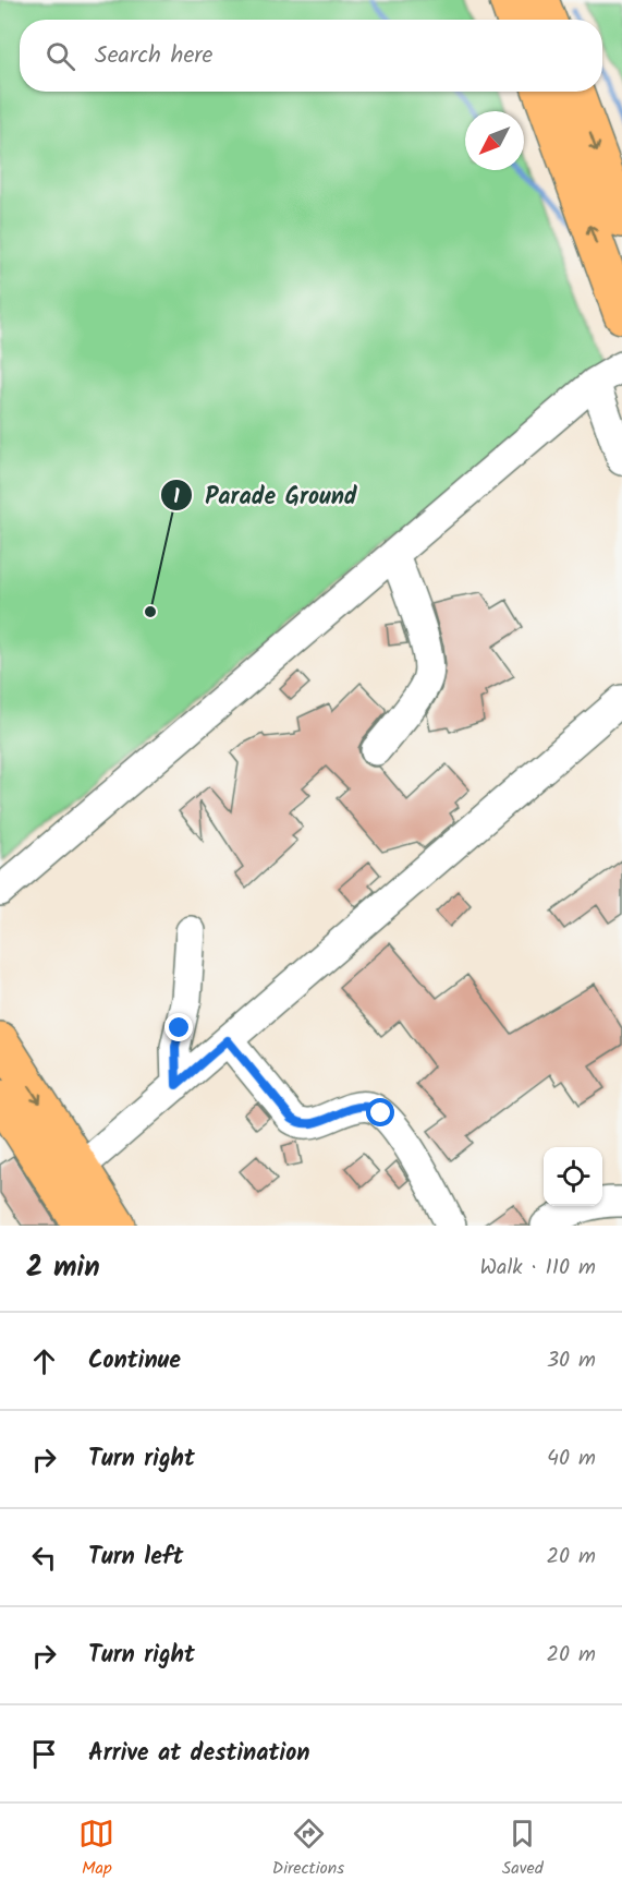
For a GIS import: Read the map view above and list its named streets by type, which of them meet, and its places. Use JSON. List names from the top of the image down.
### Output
{
  "places": ["Parade Ground"],
  "north": "bottom left",
  "page": {
    "search": "Search here",
    "heading": ["2 min", "Walk · 110 m"],
    "list": [
      ["Continue", "30 m"],
      ["Turn right", "40 m"],
      ["Turn left", "20 m"],
      ["Turn right", "20 m"],
      "Arrive at destination"
    ],
    "nav": ["Map", "Directions", "Saved"]
  }
}
